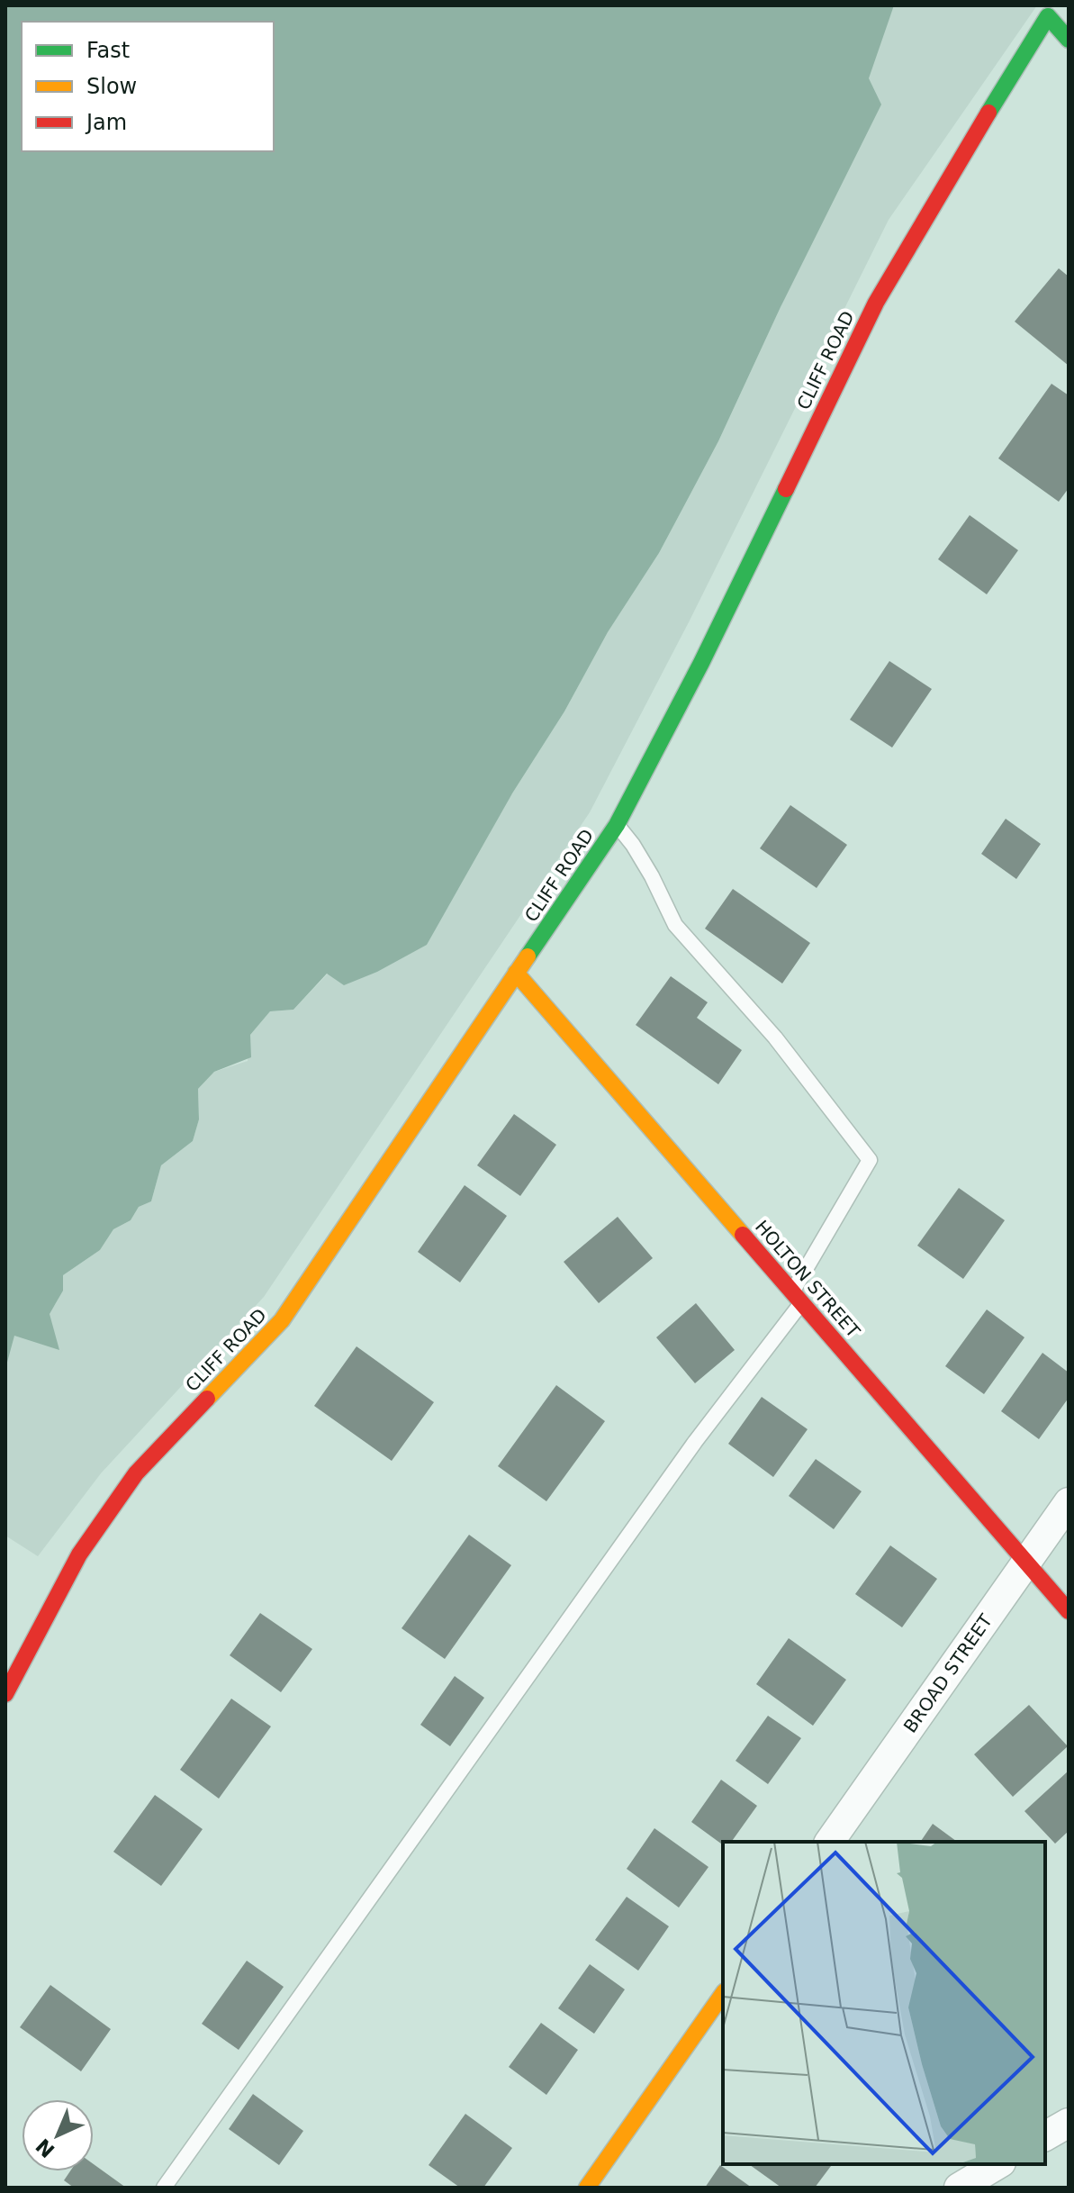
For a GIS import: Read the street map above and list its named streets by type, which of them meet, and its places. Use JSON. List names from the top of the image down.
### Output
{
  "streets": {
    "street": ["CLIFF ROAD", "HOLTON STREET", "BROAD STREET"]
  },
  "crossings": [
    ["CLIFF ROAD", "HOLTON STREET"],
    ["HOLTON STREET", "BROAD STREET"]
  ],
  "legend": ["Fast", "Slow", "Jam"],
  "north": "bottom left"
}
